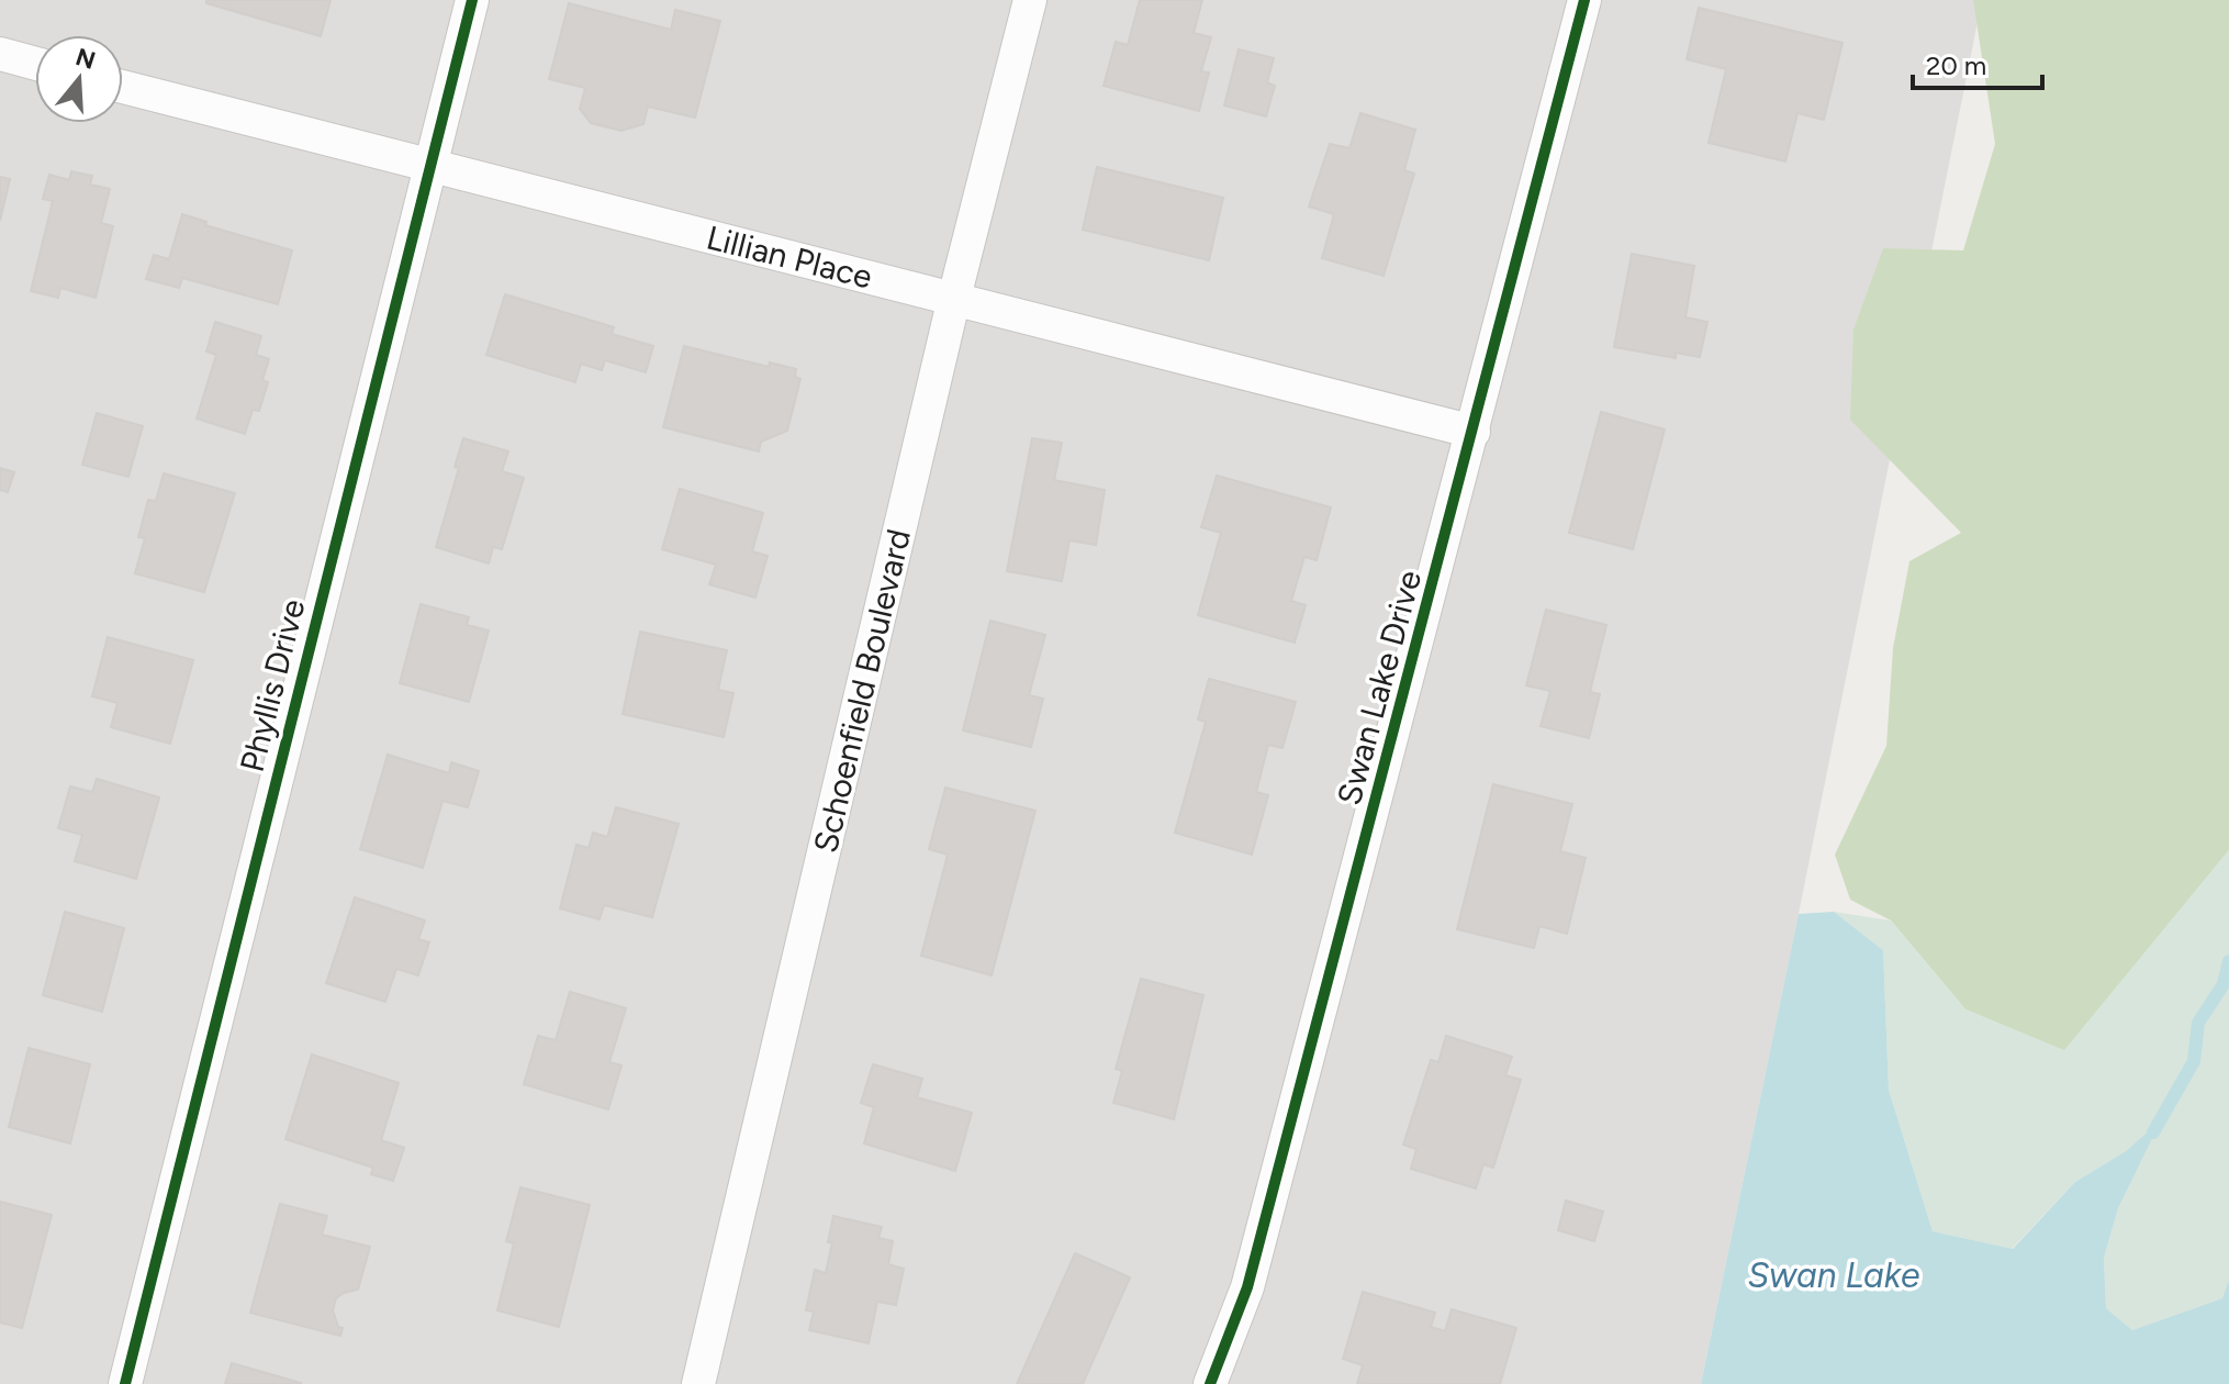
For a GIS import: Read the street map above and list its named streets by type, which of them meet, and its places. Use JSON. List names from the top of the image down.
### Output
{
  "streets": {
    "street": [
      "Lillian Place",
      "Phyllis Drive",
      "Swan Lake Drive",
      "Schoenfield Boulevard"
    ]
  },
  "crossings": [
    ["Lillian Place", "Phyllis Drive"],
    ["Lillian Place", "Swan Lake Drive"],
    ["Lillian Place", "Schoenfield Boulevard"]
  ],
  "water": ["Swan Lake"],
  "scale_bar": "20 m",
  "north": "top"
}
